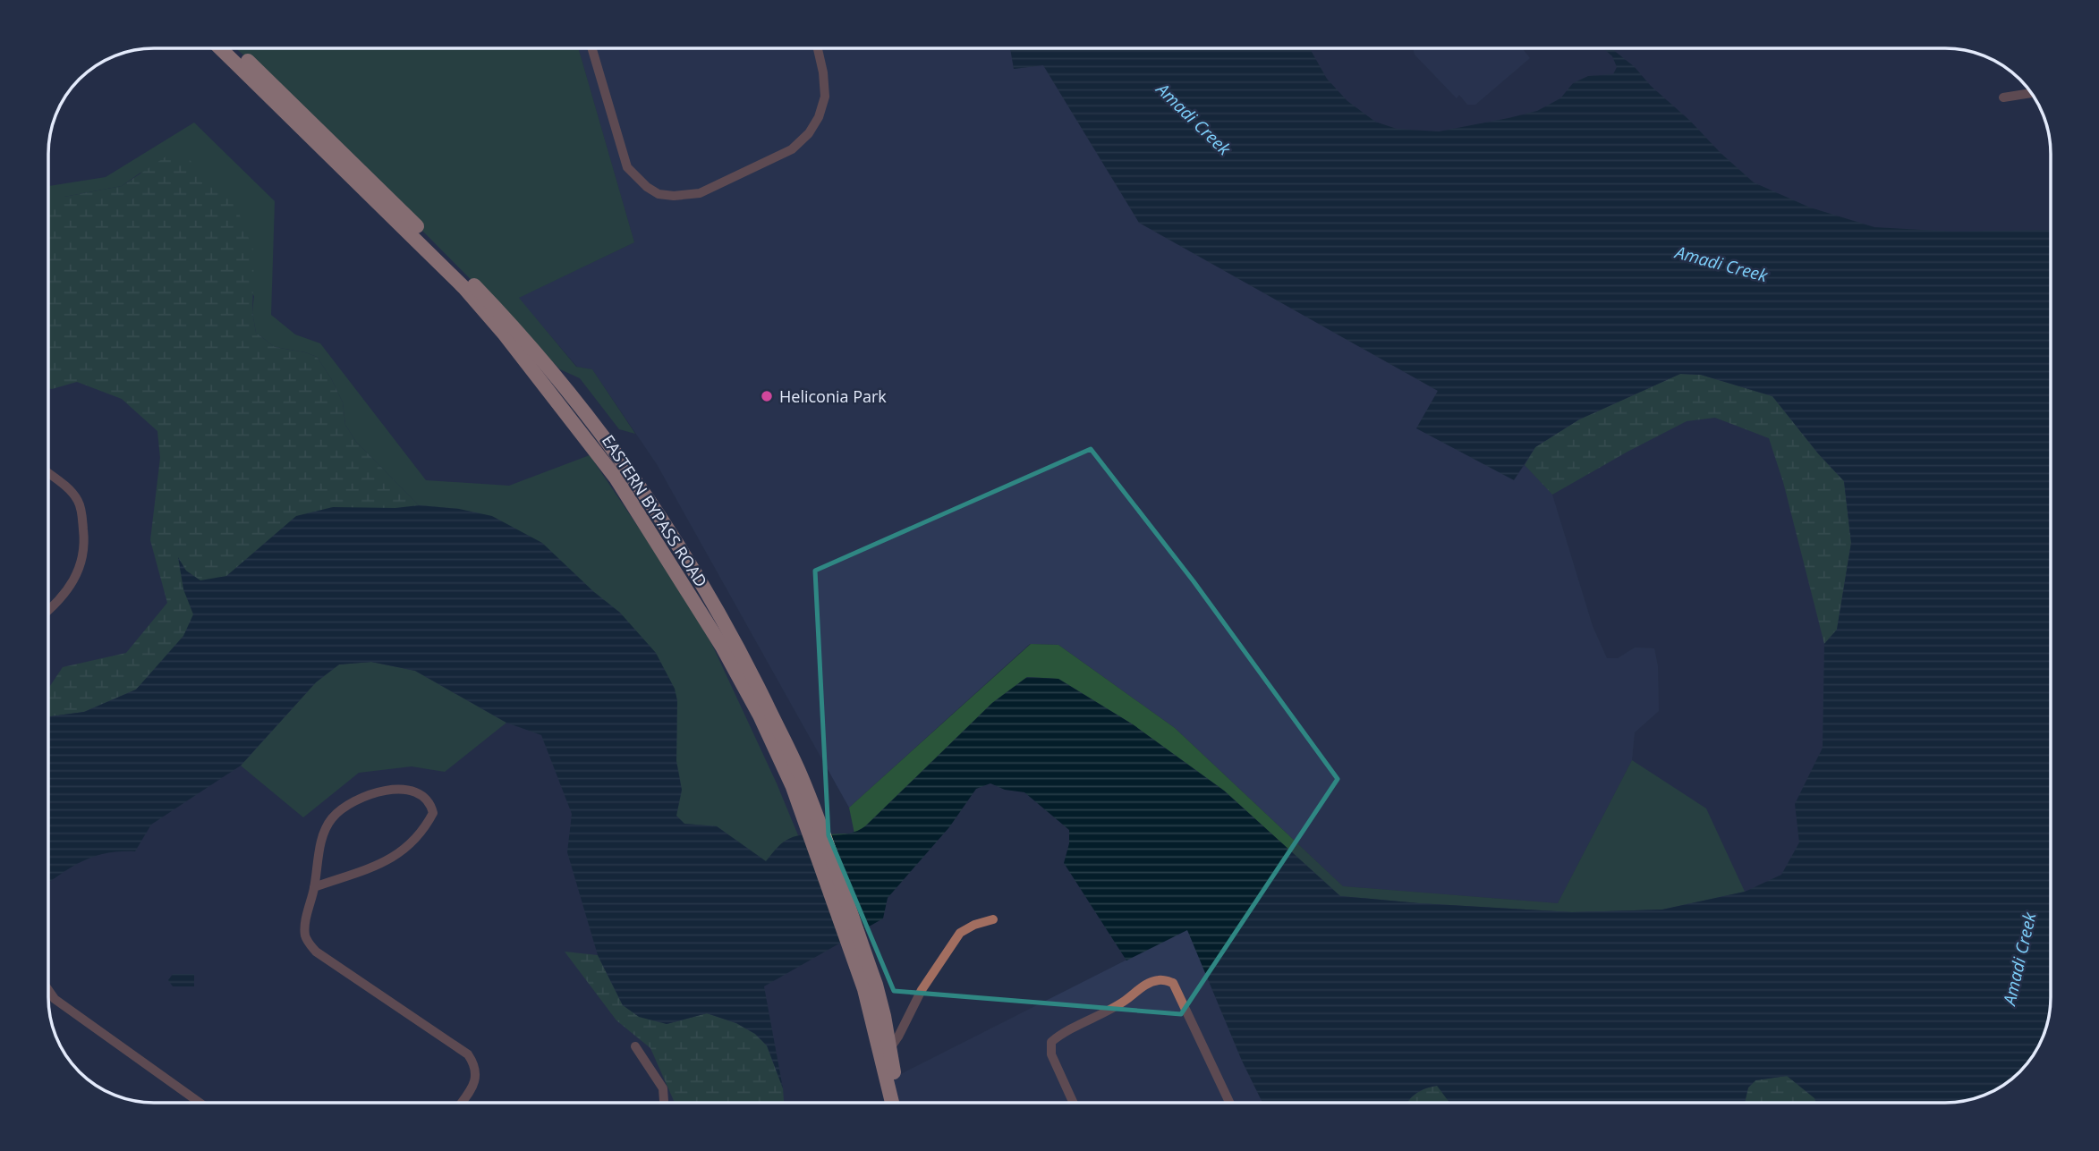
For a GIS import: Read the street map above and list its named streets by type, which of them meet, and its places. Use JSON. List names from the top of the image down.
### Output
{
  "streets": {
    "main road": ["EASTERN BYPASS ROAD"]
  },
  "water": ["Amadi Creek"],
  "places": ["Heliconia Park"]
}
